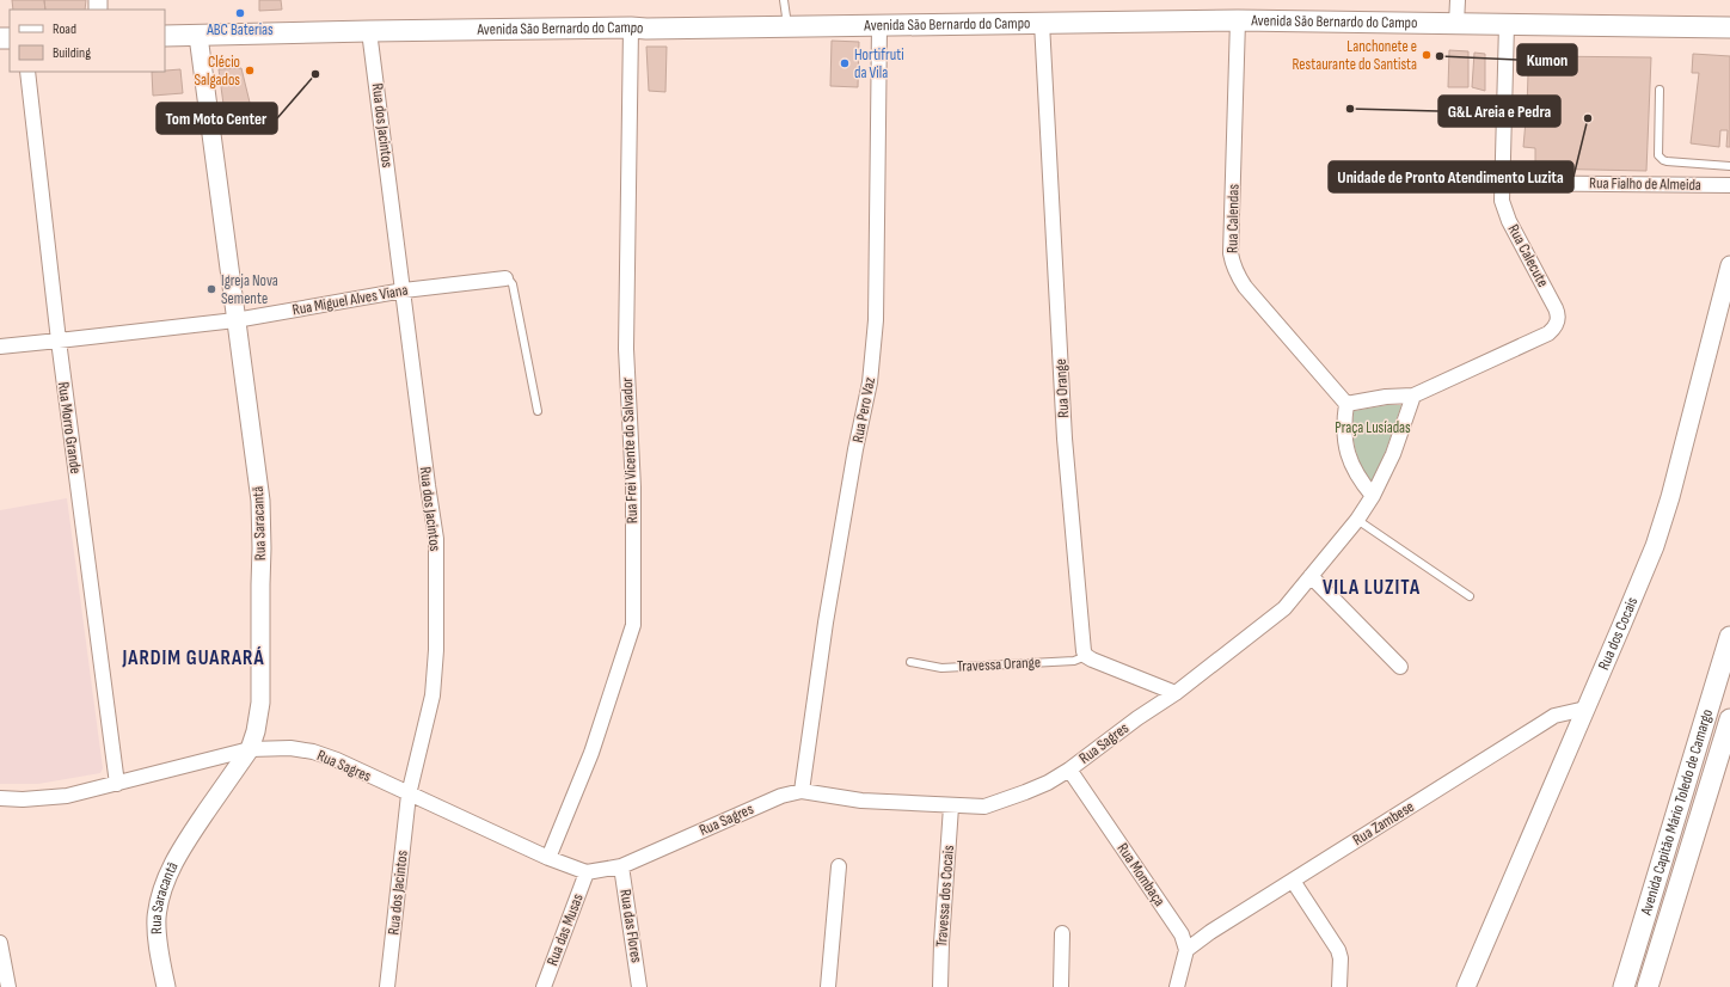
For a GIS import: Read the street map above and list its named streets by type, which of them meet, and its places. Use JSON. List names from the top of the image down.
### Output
{
  "streets": {
    "main road": ["Avenida São Bernardo do Campo", "Avenida Capitão Mário Toledo de Camargo"],
    "street": [
      "Rua dos Jacintos",
      "Rua Fialho de Almeida",
      "Rua Calendas",
      "Rua Calecute",
      "Rua Miguel Alves Viana",
      "Rua Orange",
      "Rua Pero Vaz",
      "Rua Morro Grande",
      "Rua Frei Vicente do Salvador",
      "Rua Saracantã",
      "Rua dos Cocais",
      "Rua Sagres",
      "Rua Zambese",
      "Rua Mombaça",
      "Travessa dos Cocais",
      "Rua das Flores",
      "Rua das Musas"
    ],
    "lane": ["Travessa Orange"]
  },
  "crossings": [
    ["Avenida São Bernardo do Campo", "Rua dos Jacintos"],
    ["Avenida São Bernardo do Campo", "Rua Calendas"],
    ["Avenida São Bernardo do Campo", "Rua Calecute"],
    ["Avenida São Bernardo do Campo", "Rua Orange"],
    ["Avenida São Bernardo do Campo", "Rua Pero Vaz"],
    ["Avenida São Bernardo do Campo", "Rua Frei Vicente do Salvador"],
    ["Avenida São Bernardo do Campo", "Rua Saracantã"],
    ["Rua dos Jacintos", "Rua Miguel Alves Viana"],
    ["Rua dos Jacintos", "Rua Sagres"],
    ["Rua Fialho de Almeida", "Rua Calecute"],
    ["Rua Miguel Alves Viana", "Rua Morro Grande"],
    ["Rua Miguel Alves Viana", "Rua Saracantã"],
    ["Rua Orange", "Travessa Orange"],
    ["Rua Pero Vaz", "Rua Sagres"],
    ["Rua Morro Grande", "Rua Sagres"],
    ["Rua Frei Vicente do Salvador", "Rua Sagres"],
    ["Rua Saracantã", "Rua Sagres"],
    ["Rua dos Cocais", "Rua Zambese"],
    ["Rua Sagres", "Rua Mombaça"],
    ["Rua Sagres", "Travessa dos Cocais"],
    ["Rua Sagres", "Rua das Flores"],
    ["Rua Sagres", "Rua das Musas"],
    ["Rua Zambese", "Rua Mombaça"]
  ],
  "districts": ["VILA LUZITA", "JARDIM GUARARÁ"],
  "parks": ["Praça Lusíadas"],
  "places": [
    "ABC Baterias",
    "Lanchonete e Restaurante do Santista",
    "Kumon",
    "Hortifruti da Vila",
    "Clécio Salgados",
    "Tom Moto Center",
    "G&L Areia e Pedra",
    "Unidade de Pronto Atendimento Luzita",
    "Igreja Nova Semente"
  ],
  "legend": ["Road", "Building"]
}
